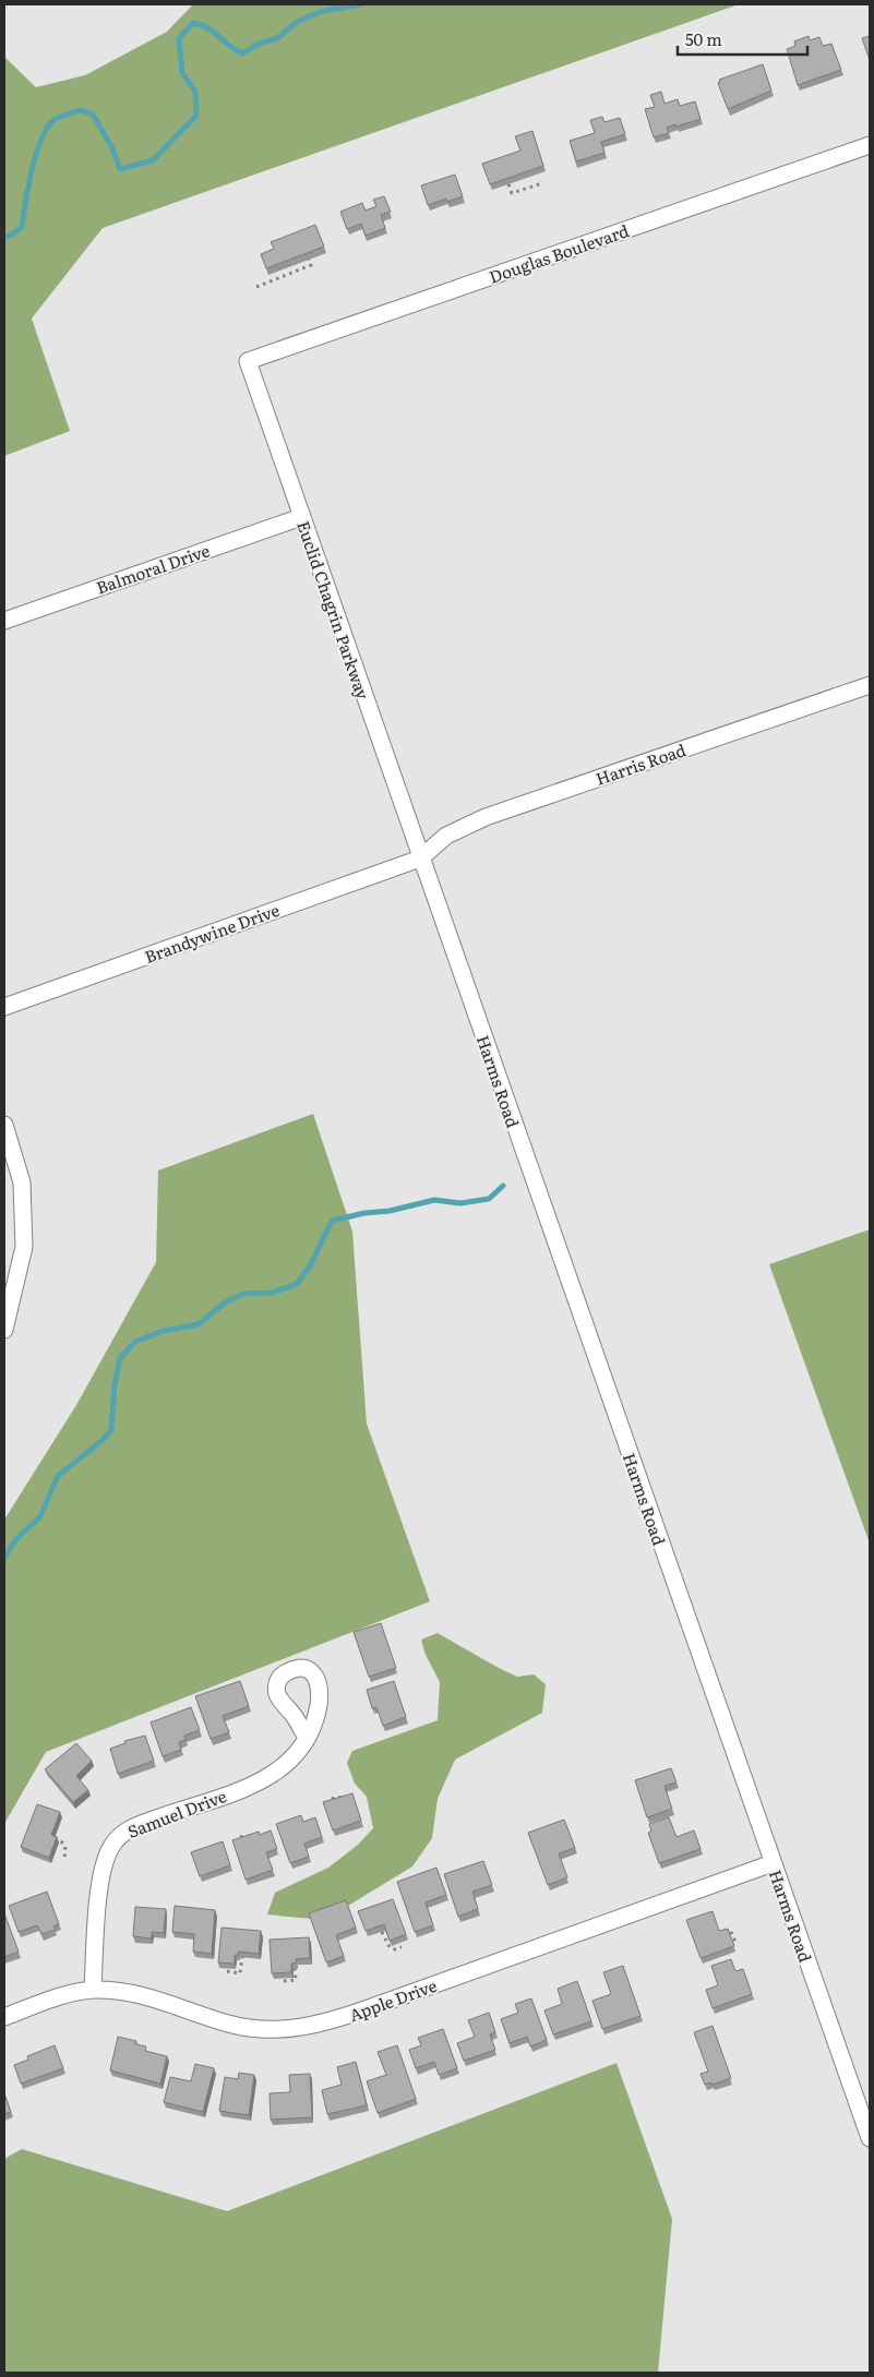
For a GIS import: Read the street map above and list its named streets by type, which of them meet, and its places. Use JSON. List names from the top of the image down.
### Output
{
  "streets": {
    "street": [
      "Douglas Boulevard",
      "Balmoral Drive",
      "Euclid Chagrin Parkway",
      "Harris Road",
      "Brandywine Drive",
      "Harms Road",
      "Samuel Drive",
      "Apple Drive"
    ]
  },
  "crossings": [
    ["Douglas Boulevard", "Euclid Chagrin Parkway"],
    ["Balmoral Drive", "Euclid Chagrin Parkway"],
    ["Euclid Chagrin Parkway", "Harris Road"],
    ["Euclid Chagrin Parkway", "Brandywine Drive"],
    ["Euclid Chagrin Parkway", "Harms Road"],
    ["Harris Road", "Brandywine Drive"],
    ["Harris Road", "Harms Road"],
    ["Brandywine Drive", "Harms Road"],
    ["Harms Road", "Apple Drive"],
    ["Samuel Drive", "Apple Drive"]
  ],
  "scale_bar": "50 m"
}
